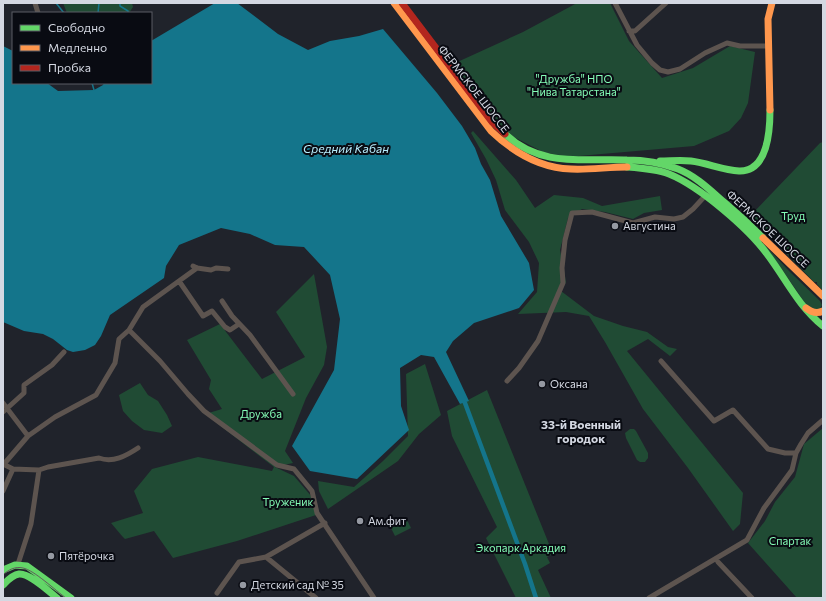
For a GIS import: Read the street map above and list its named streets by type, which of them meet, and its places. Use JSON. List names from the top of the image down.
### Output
{
  "streets": {
    "main road": ["ФЕРМСКОЕ ШОССЕ"]
  },
  "districts": ["33-й Военный городок"],
  "water": ["Средний Кабан"],
  "parks": [
    "\"Дружба\" НПО \"Нива Татарстана\"",
    "Труд",
    "Дружба",
    "Труженик",
    "Спартак",
    "Экопарк Аркадия"
  ],
  "places": [
    "Августина",
    "Оксана",
    "Ам.фит",
    "Пятёрочка",
    "Детский сад № 35"
  ],
  "legend": ["Свободно", "Медленно", "Пробка"]
}
